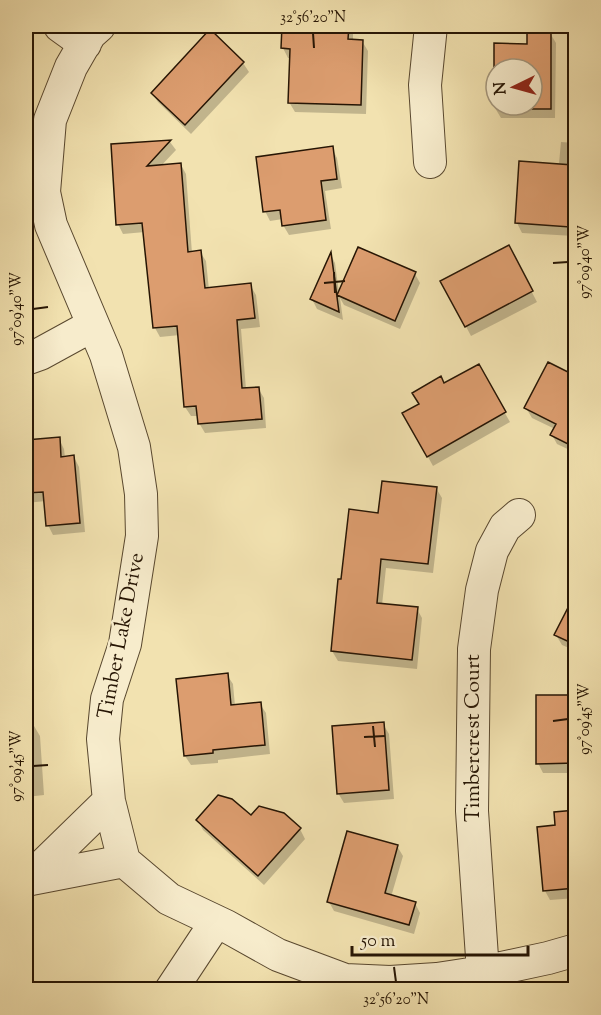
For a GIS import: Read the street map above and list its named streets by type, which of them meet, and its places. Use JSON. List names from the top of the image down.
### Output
{
  "streets": {
    "street": ["Timber Lake Drive", "Timbercrest Court"]
  },
  "scale_bar": "50 m",
  "north": "left",
  "coordinates": ["32°56'20\"N", "97°09'40\"W", "97°09'45\"W"]
}
